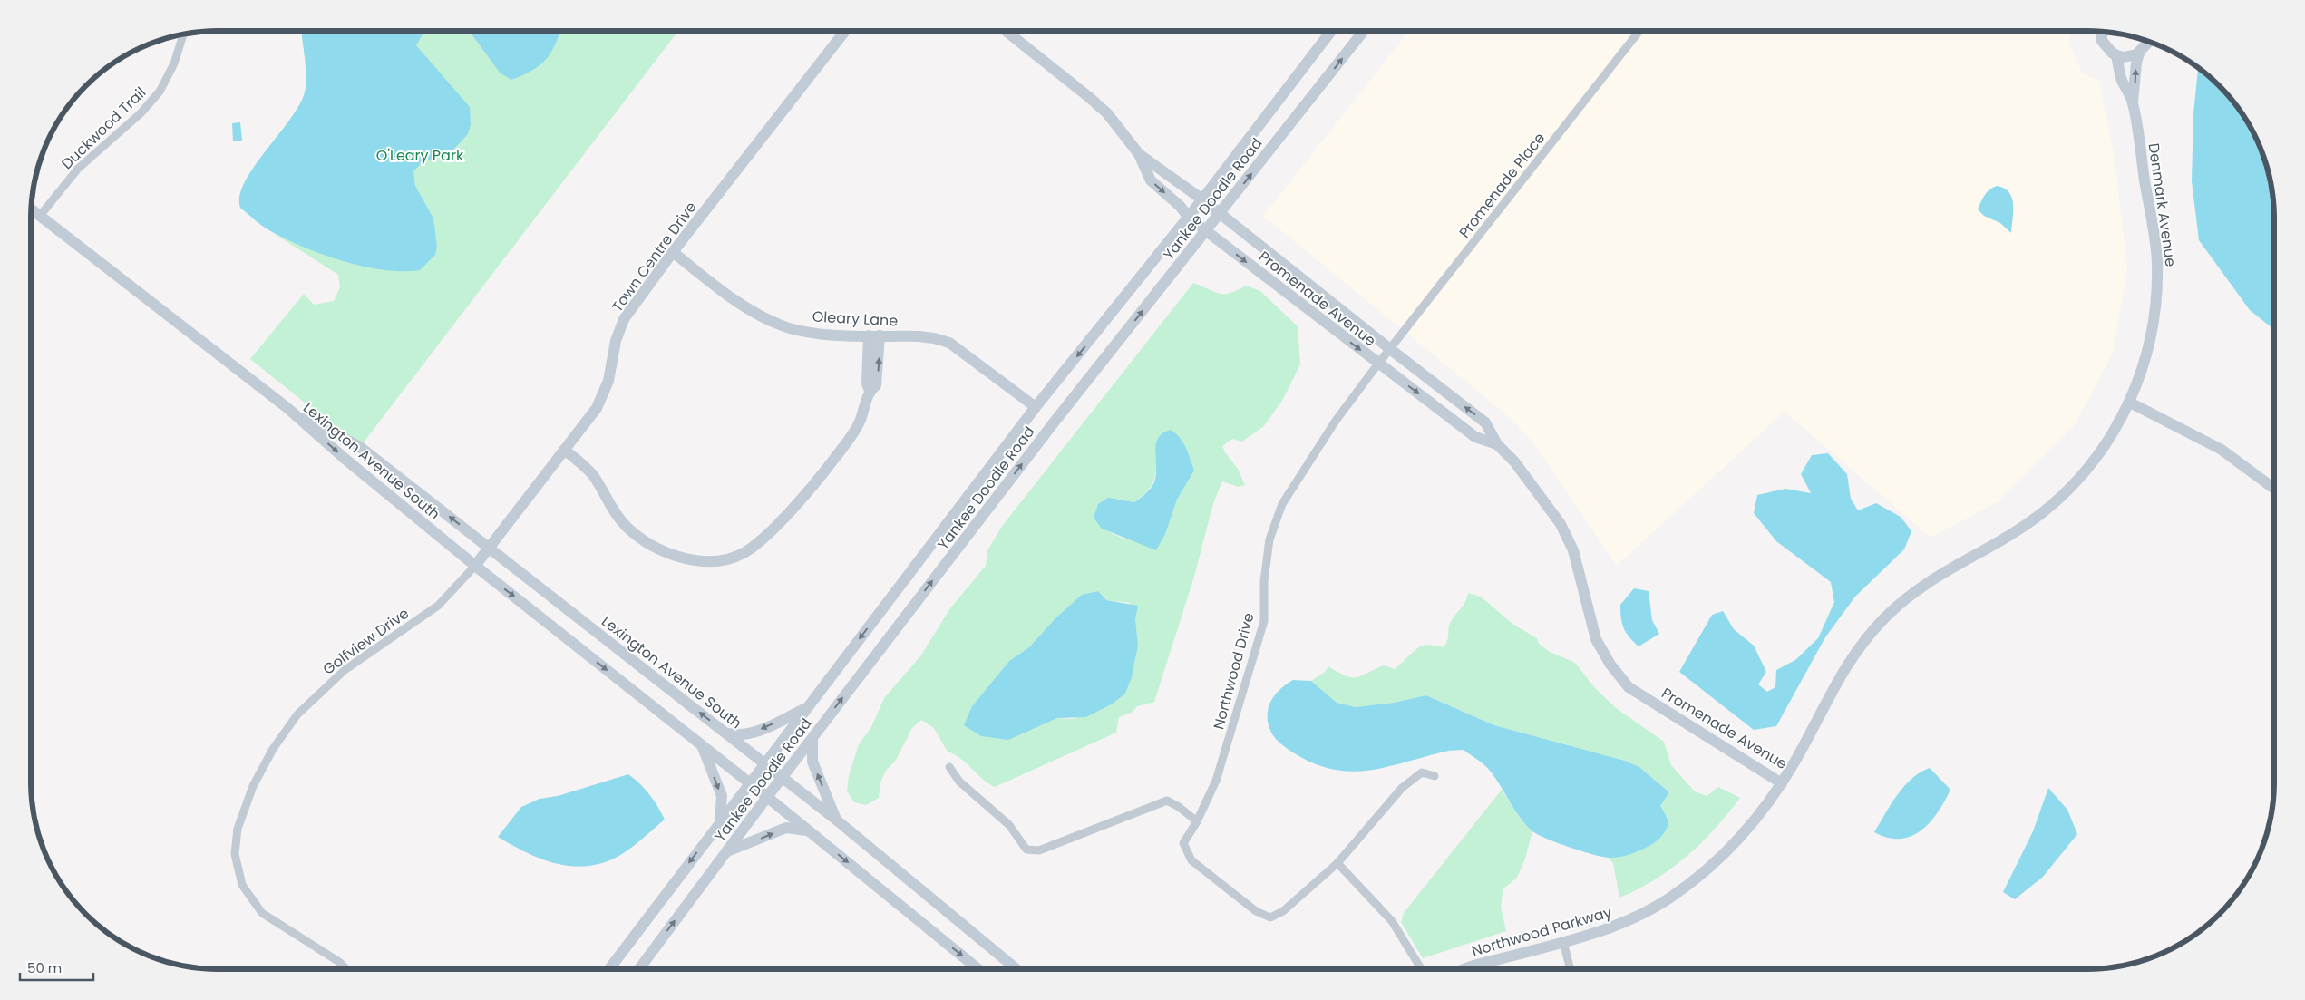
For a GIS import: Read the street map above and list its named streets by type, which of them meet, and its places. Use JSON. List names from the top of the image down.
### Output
{
  "streets": {
    "street": [
      "Duckwood Trail",
      "Promenade Place",
      "Yankee Doodle Road",
      "Denmark Avenue",
      "Town Centre Drive",
      "Promenade Avenue",
      "Oleary Lane",
      "Lexington Avenue South",
      "Golfview Drive",
      "Northwood Drive",
      "Northwood Parkway"
    ]
  },
  "crossings": [
    ["Duckwood Trail", "Lexington Avenue South"],
    ["Promenade Place", "Promenade Avenue"],
    ["Promenade Place", "Northwood Drive"],
    ["Yankee Doodle Road", "Promenade Avenue"],
    ["Yankee Doodle Road", "Oleary Lane"],
    ["Yankee Doodle Road", "Lexington Avenue South"],
    ["Denmark Avenue", "Promenade Avenue"],
    ["Town Centre Drive", "Oleary Lane"],
    ["Town Centre Drive", "Lexington Avenue South"],
    ["Town Centre Drive", "Golfview Drive"],
    ["Promenade Avenue", "Northwood Drive"],
    ["Promenade Avenue", "Northwood Parkway"],
    ["Lexington Avenue South", "Golfview Drive"]
  ],
  "parks": ["O'Leary Park"],
  "scale_bar": "50 m"
}
